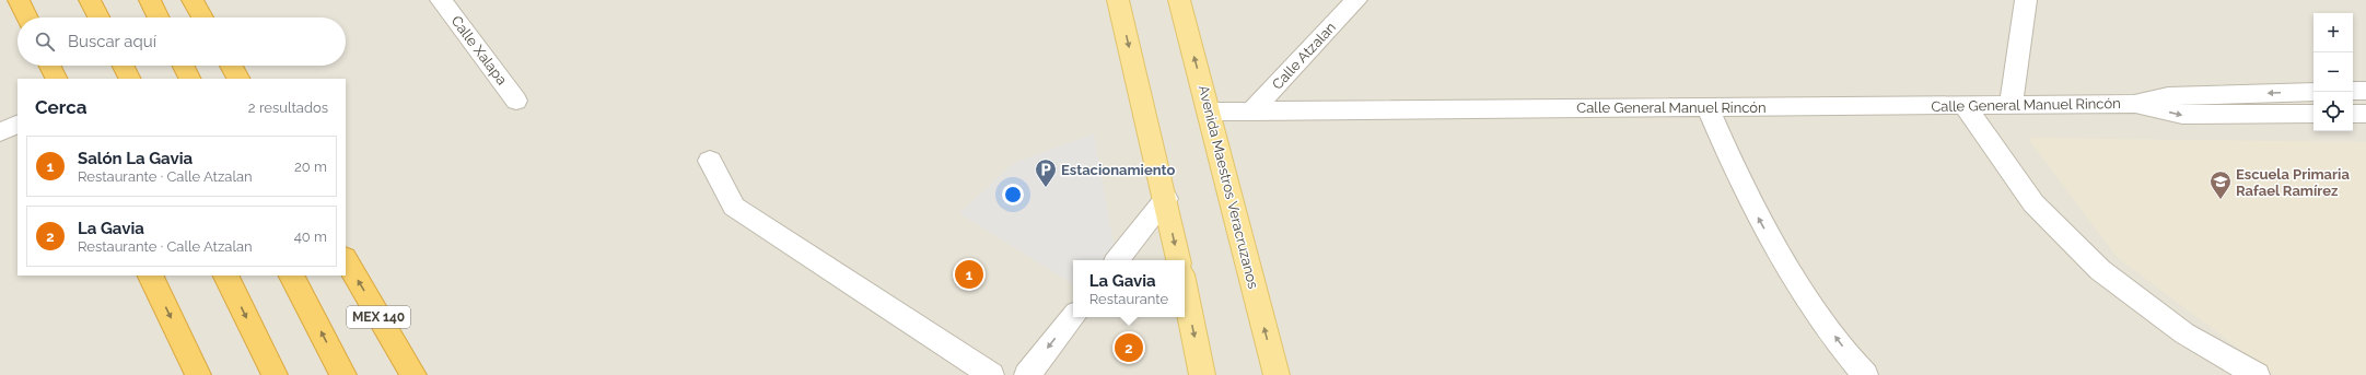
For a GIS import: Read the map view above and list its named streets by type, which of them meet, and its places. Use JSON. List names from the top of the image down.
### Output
{
  "streets": {
    "highway": ["MEX 140"],
    "main road": ["Avenida Maestros Veracruzanos"],
    "street": ["Calle Xalapa", "Calle Atzalan", "Calle General Manuel Rincón"]
  },
  "crossings": [
    ["Calle Atzalan", "Calle General Manuel Rincón"],
    ["Calle General Manuel Rincón", "Avenida Maestros Veracruzanos"]
  ],
  "places": {
    "parking": ["Estacionamiento"],
    "school or university": ["Escuela Primaria Rafael Ramírez"]
  },
  "page": {
    "map_buttons": ["+", "−"],
    "search": "Buscar aquí",
    "heading": ["Cerca", "2 resultados"],
    "list": [
      {
        "mark": "1",
        "name": "Salón La Gavia",
        "note": "Restaurante · Calle Atzalan",
        "value": "20 m"
      },
      {
        "mark": "2",
        "name": "La Gavia",
        "note": "Restaurante · Calle Atzalan",
        "value": "40 m"
      }
    ],
    "pins": ["1", "2"],
    "popup": ["La Gavia", "Restaurante"]
  }
}
